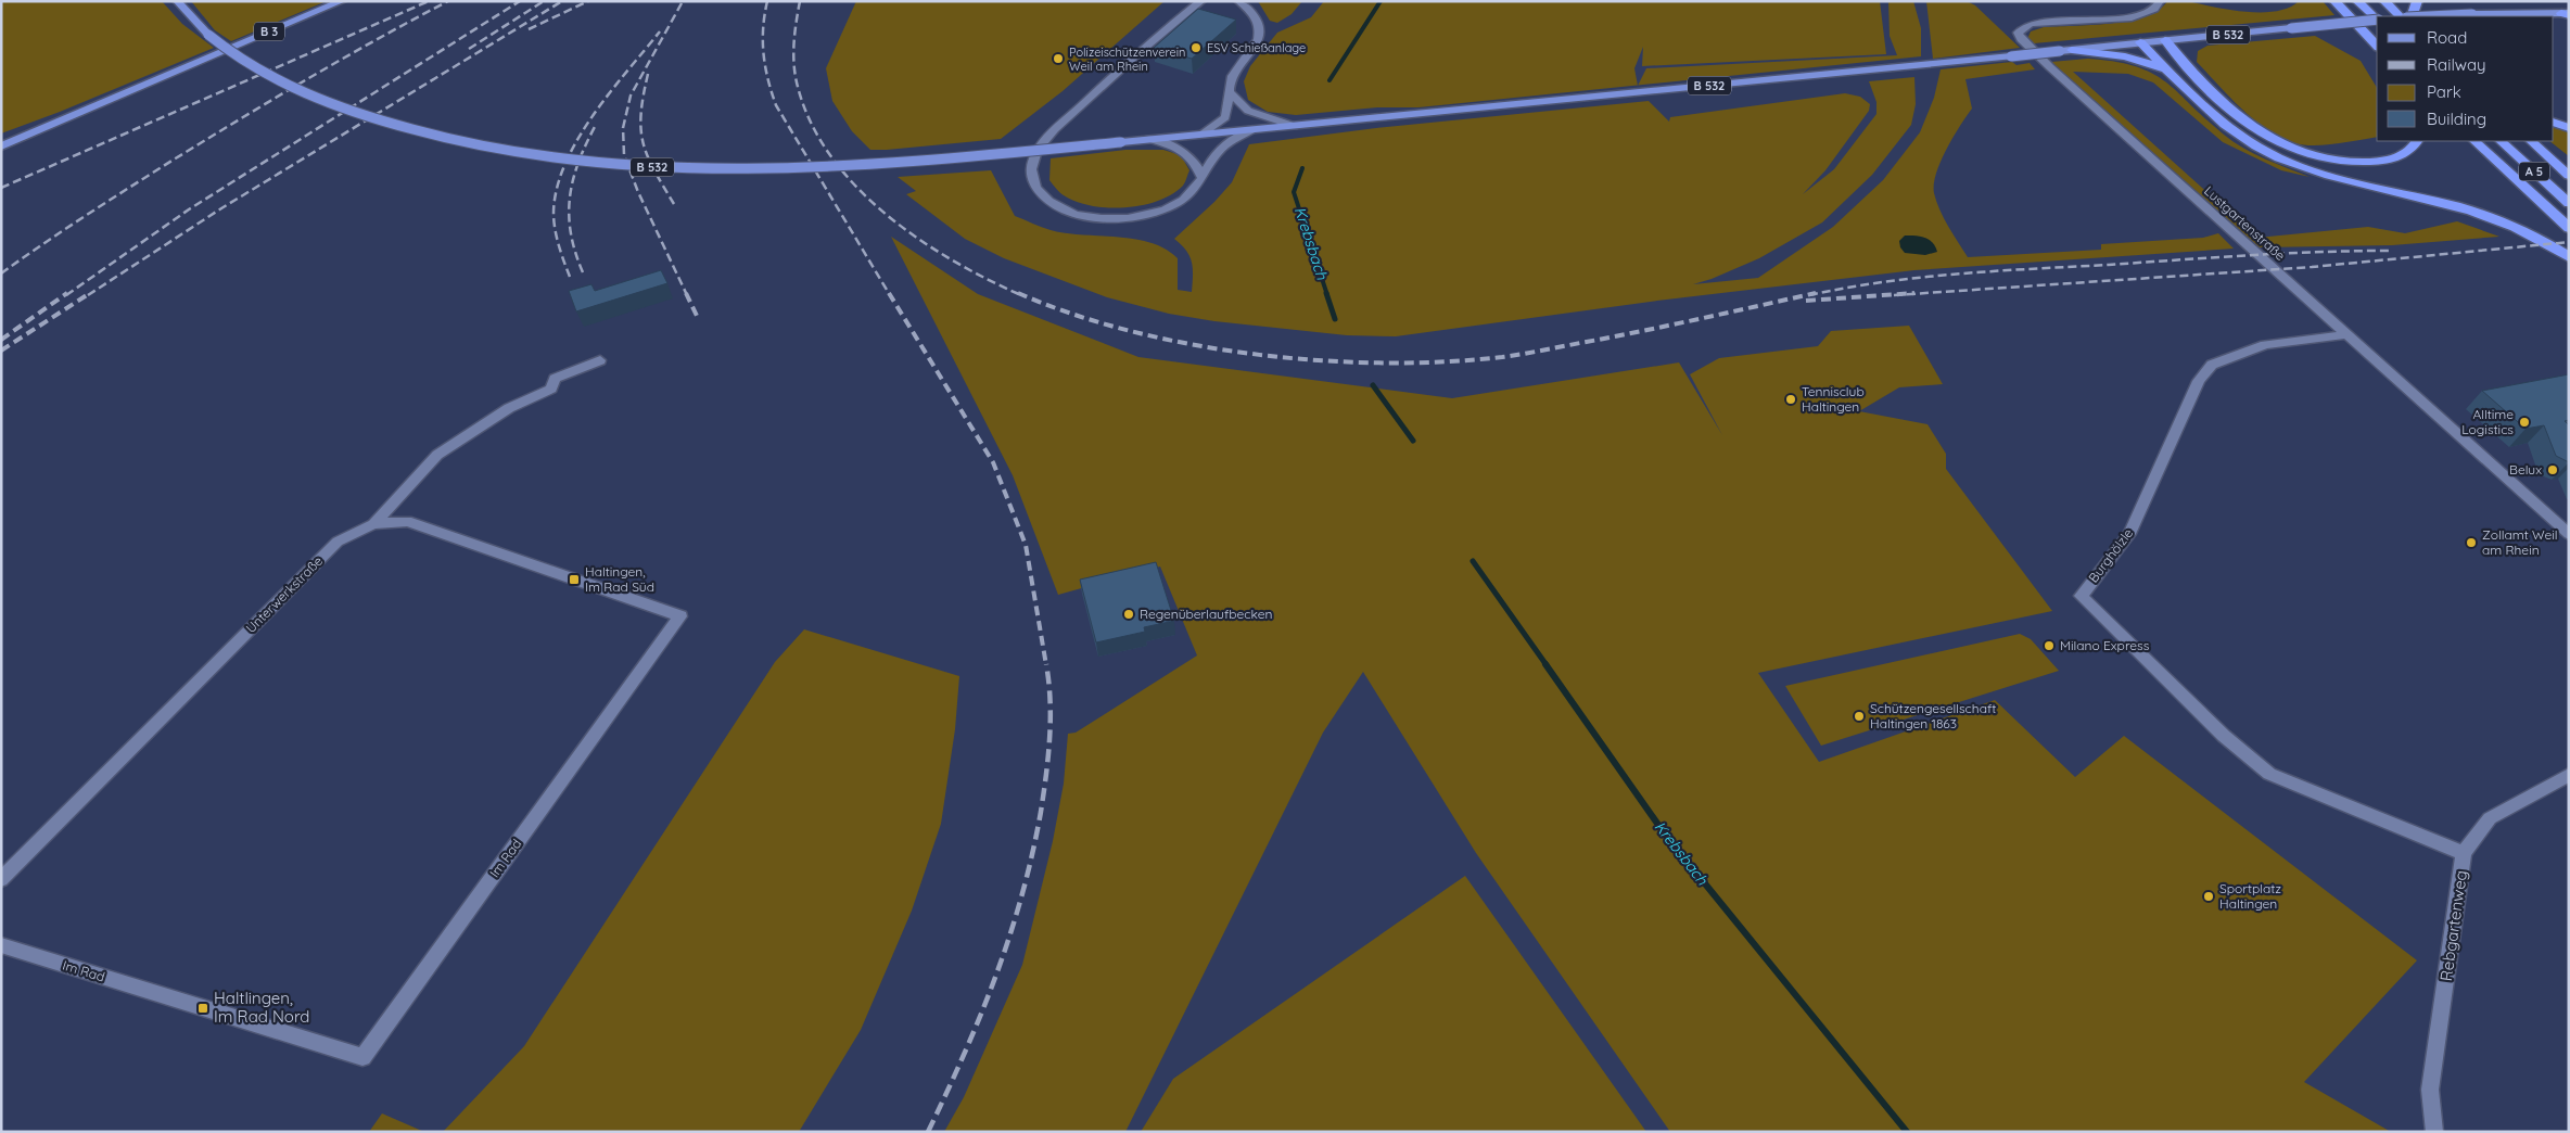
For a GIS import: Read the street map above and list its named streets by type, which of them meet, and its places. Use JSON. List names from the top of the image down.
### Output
{
  "streets": {
    "highway": ["A 5"],
    "main road": ["B 3", "B 532"],
    "street": [
      "Lustgartenstraße",
      "Burghölzle",
      "Unterwerkstraße",
      "Im Rad",
      "Rebgartenweg"
    ]
  },
  "crossings": [
    ["Lustgartenstraße", "Burghölzle"],
    ["Burghölzle", "Rebgartenweg"],
    ["Unterwerkstraße", "Im Rad"]
  ],
  "water": ["Krebsbach"],
  "places": {
    "other": [
      "ESV Schießanlage",
      "Polizeischützenverein Weil am Rhein",
      "Tennisclub Haltingen",
      "Alltime Logistics",
      "Belux",
      "Zollamt Weil am Rhein",
      "Regenüberlaufbecken",
      "Milano Express",
      "Schützengesellschaft Haltingen 1863",
      "Sportplatz Haltingen"
    ],
    "transit": ["Haltingen, Im Rad Süd", "Haltlingen, Im Rad Nord"]
  },
  "legend": [
    "Road",
    "Railway",
    "Park",
    "Building"
  ]
}
